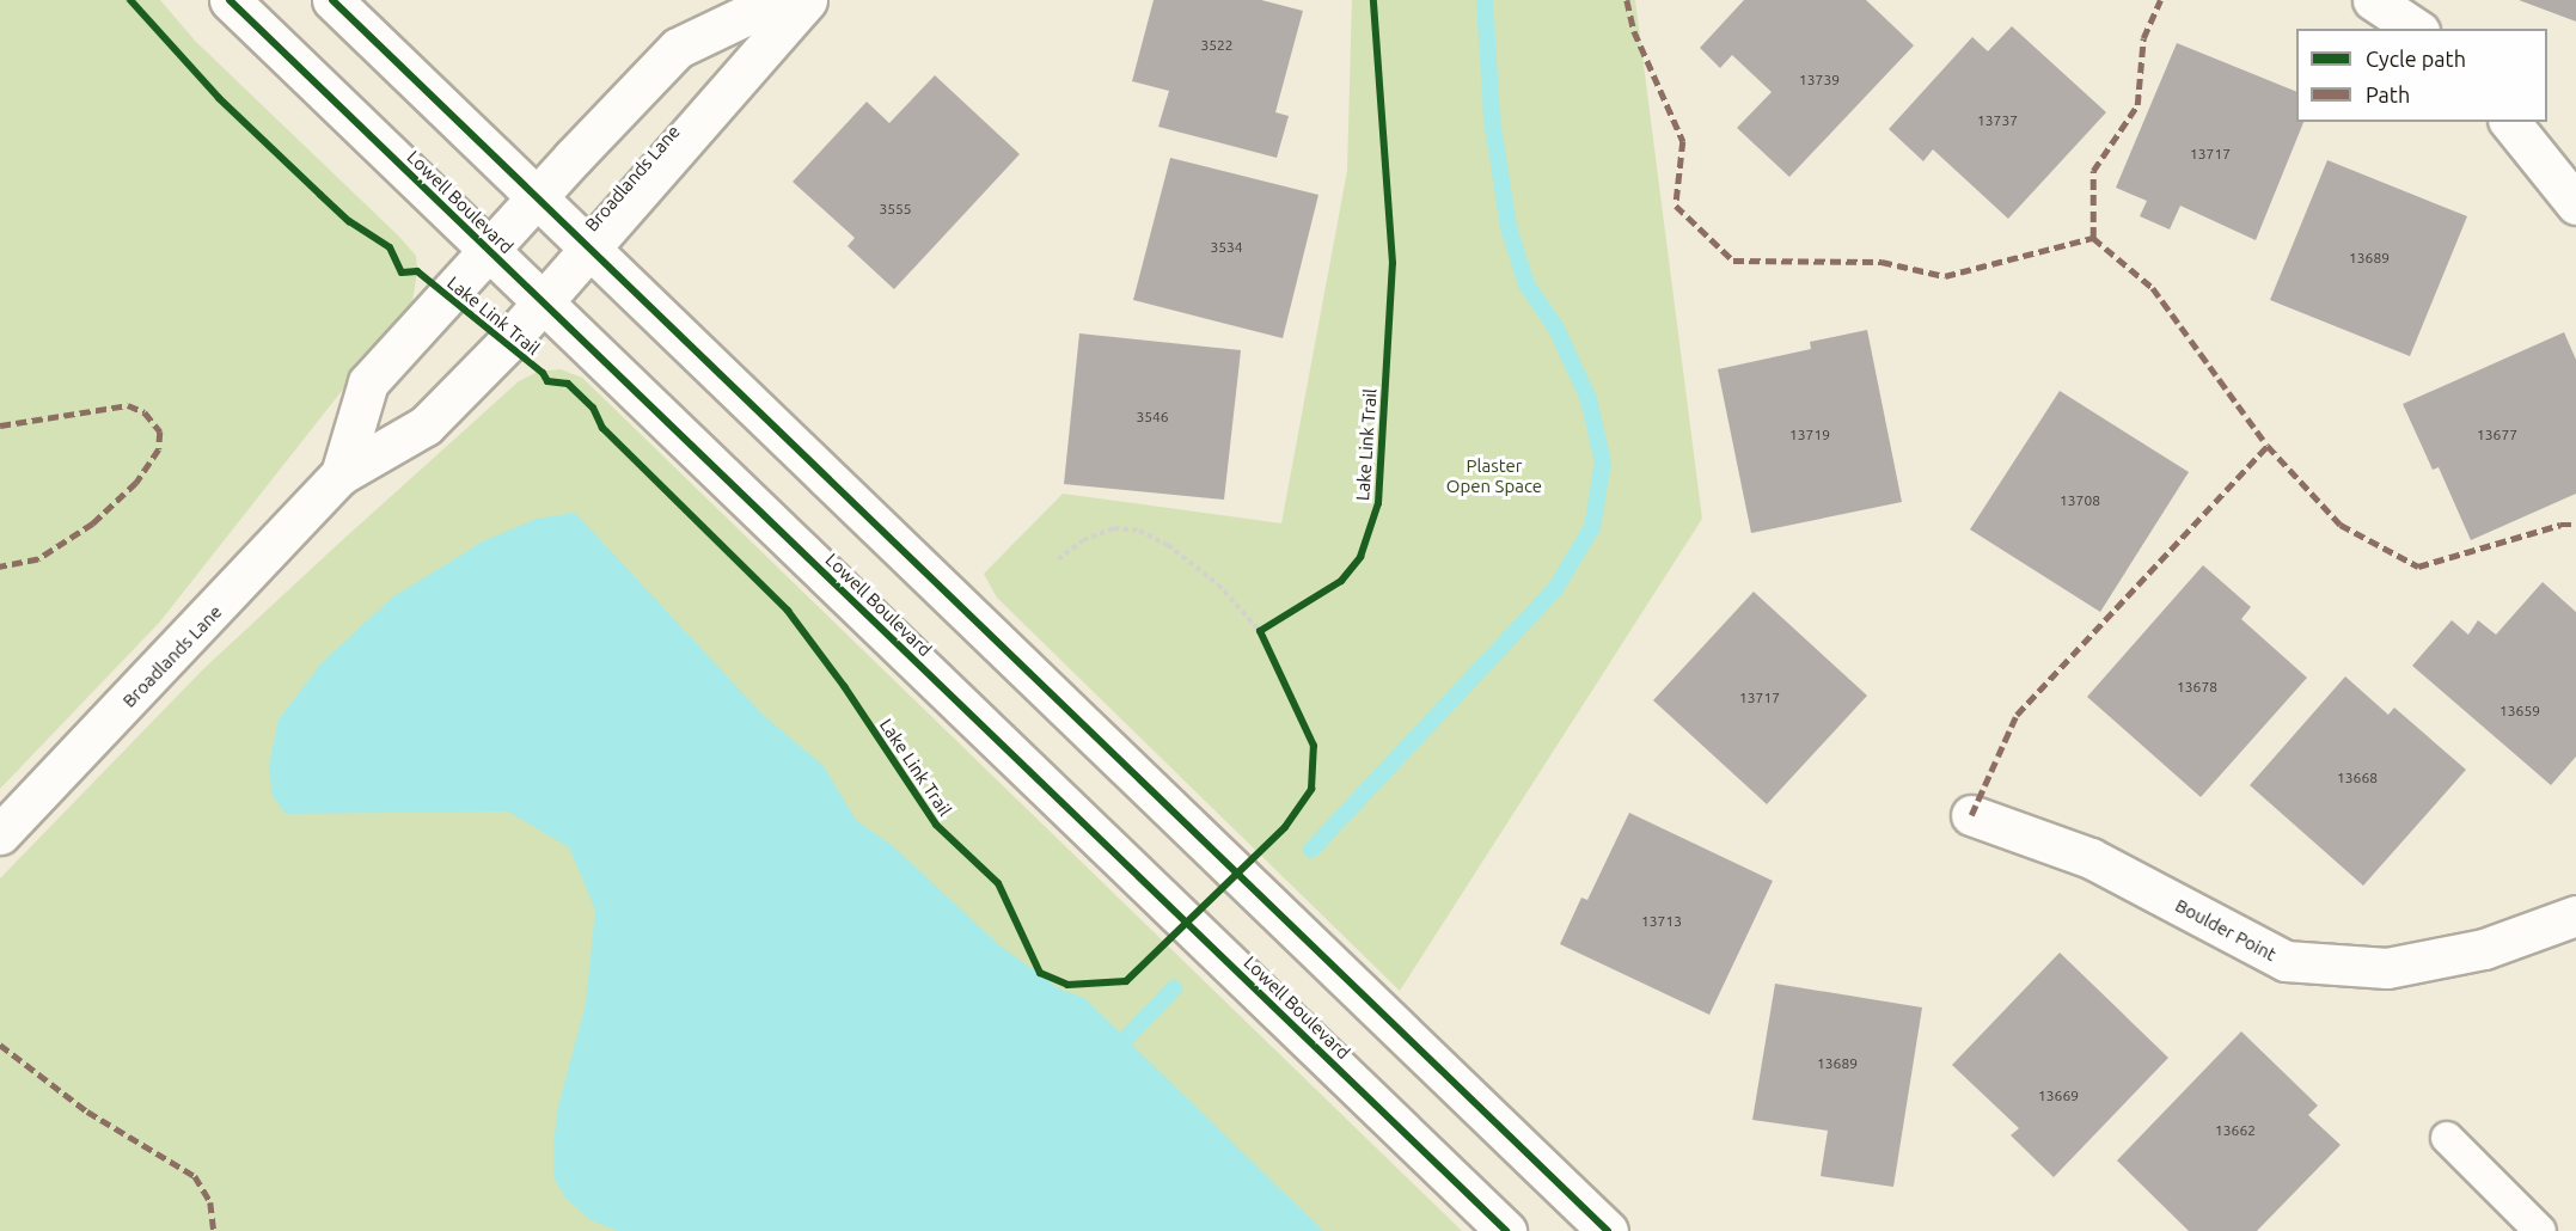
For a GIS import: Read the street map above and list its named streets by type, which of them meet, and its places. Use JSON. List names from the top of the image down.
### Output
{
  "streets": {
    "main road": ["Broadlands Lane", "Lowell Boulevard", "Boulder Point"],
    "cycle path": ["Lake Link Trail"]
  },
  "crossings": [
    ["Broadlands Lane", "Lowell Boulevard"]
  ],
  "parks": ["Plaster Open Space"],
  "house_numbers": [
    "3522",
    "13739",
    "13737",
    "13717",
    "3555",
    "3534",
    "13689",
    "3546",
    "13719",
    "13677",
    "13708",
    "13678",
    "13717",
    "13659",
    "13668",
    "13713",
    "13689",
    "13669",
    "13662"
  ],
  "legend": ["Cycle path", "Path"]
}
